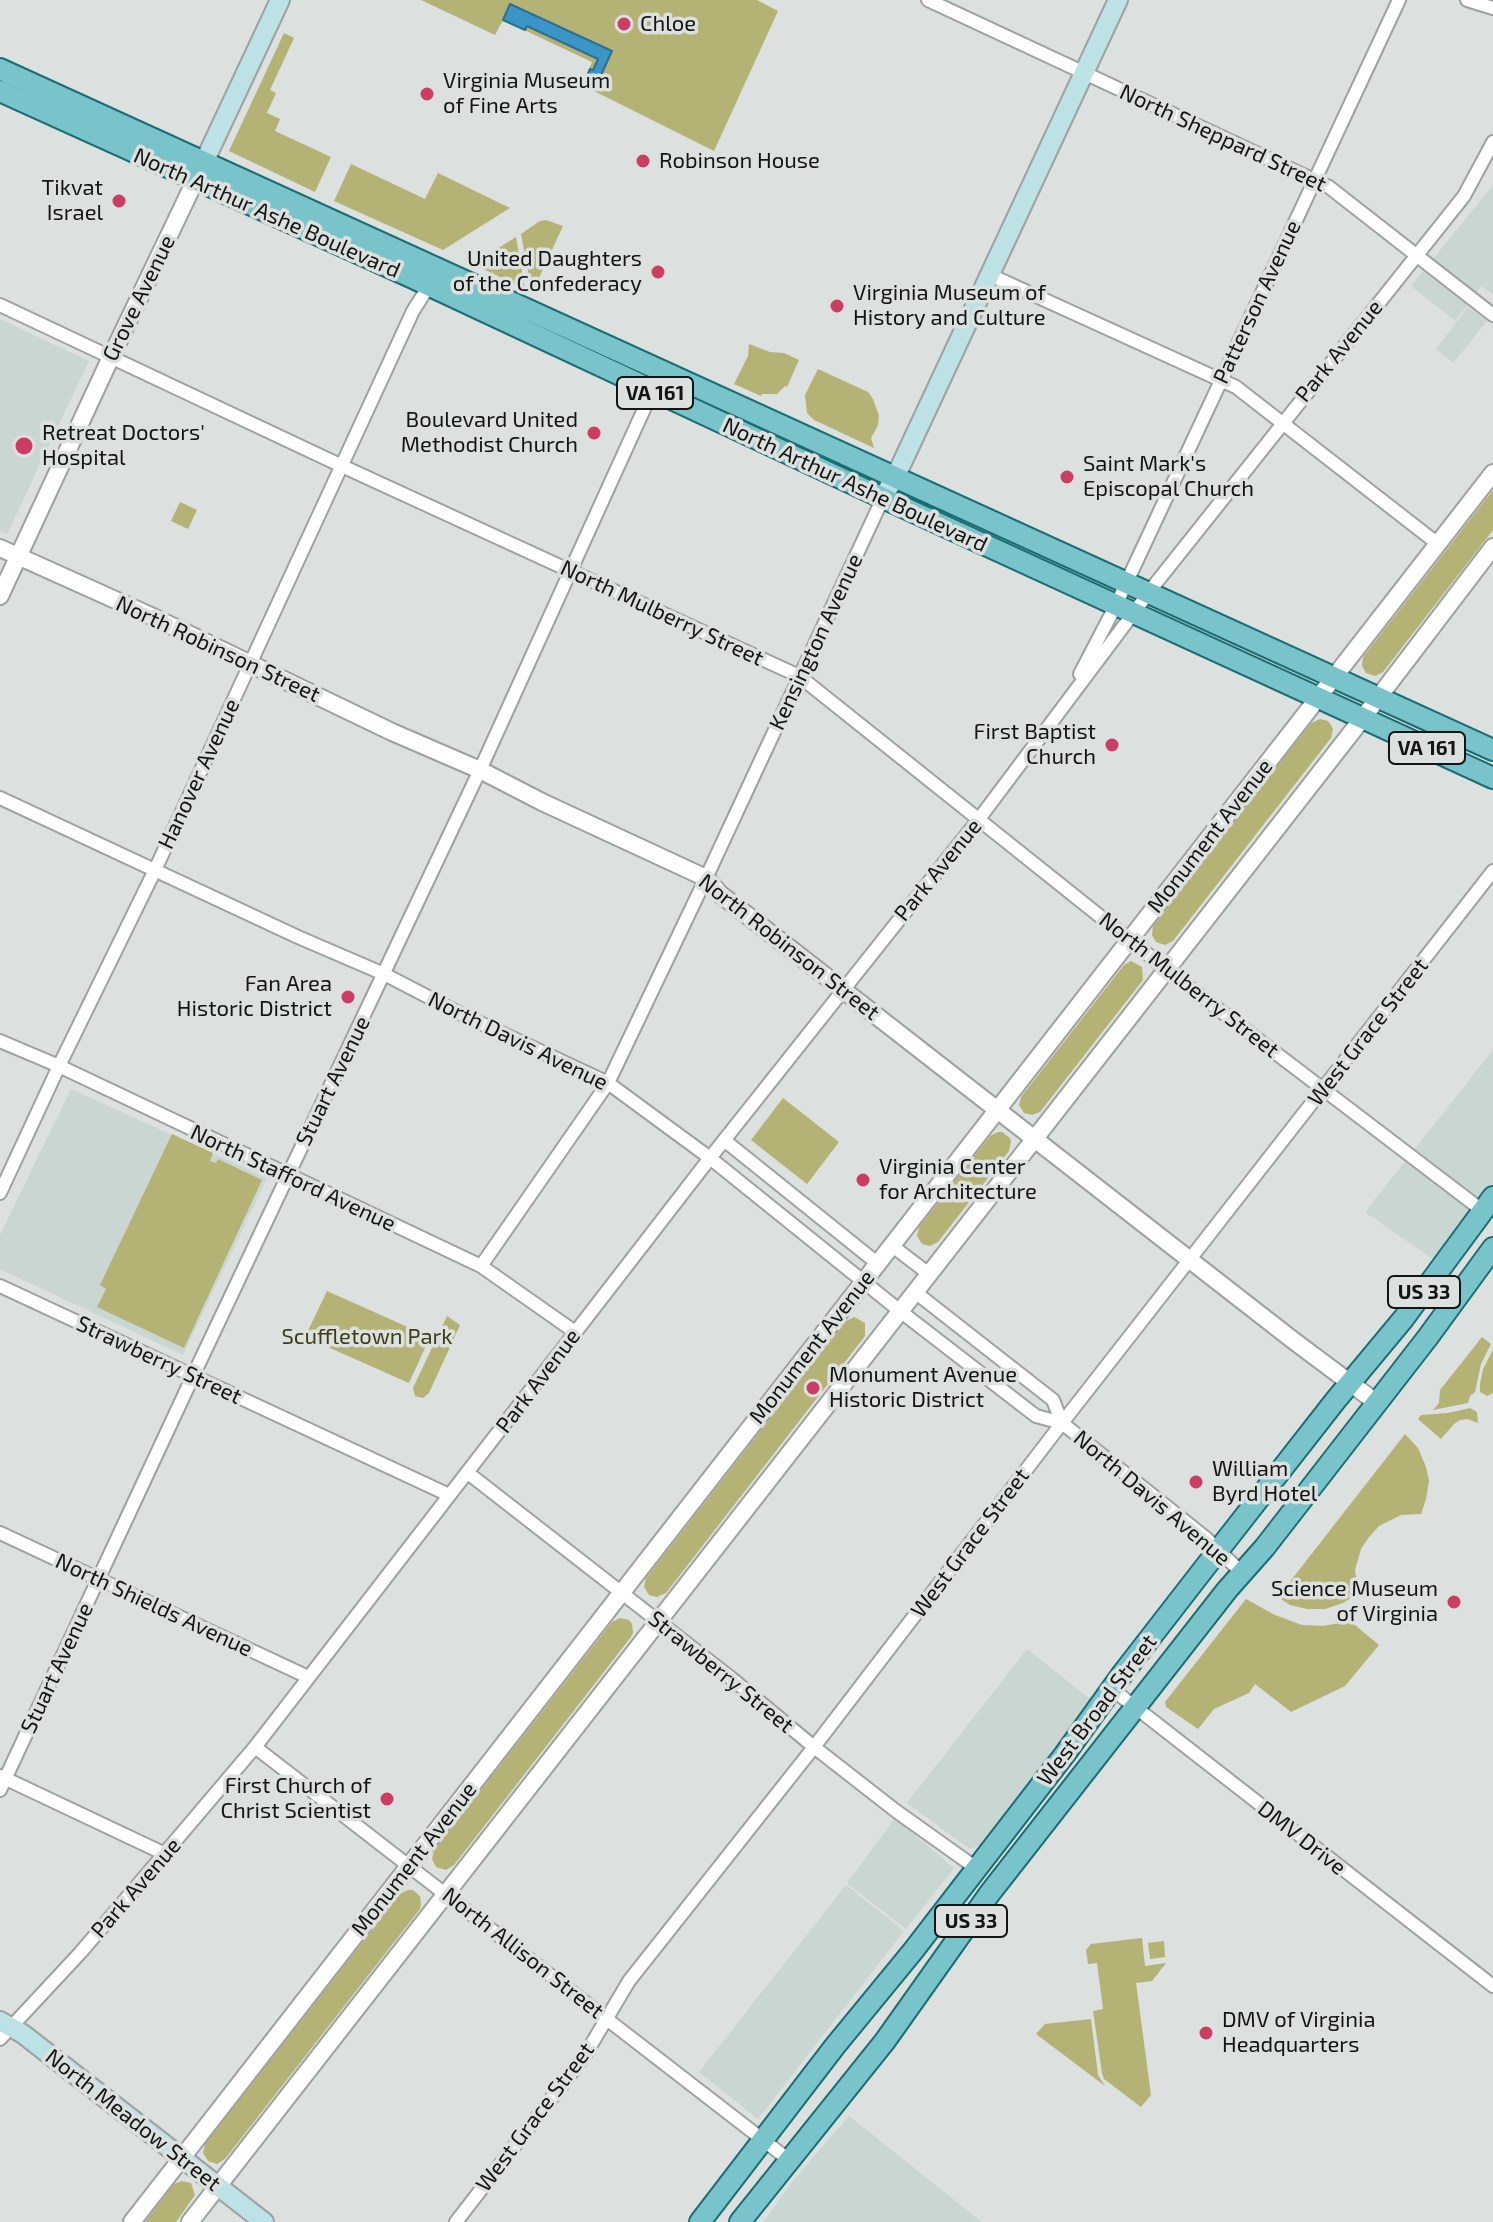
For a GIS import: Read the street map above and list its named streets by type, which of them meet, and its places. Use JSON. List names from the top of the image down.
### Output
{
  "streets": {
    "main road": [
      "North Arthur Ashe Boulevard",
      "Grove Avenue",
      "VA 161",
      "Kensington Avenue",
      "US 33",
      "West Broad Street",
      "North Meadow Street"
    ],
    "street": [
      "North Sheppard Street",
      "Patterson Avenue",
      "Park Avenue",
      "North Mulberry Street",
      "North Robinson Street",
      "Hanover Avenue",
      "Monument Avenue",
      "West Grace Street",
      "North Davis Avenue",
      "Stuart Avenue",
      "North Stafford Avenue",
      "Strawberry Street",
      "North Shields Avenue",
      "DMV Drive",
      "North Allison Street"
    ]
  },
  "crossings": [
    ["North Sheppard Street", "Patterson Avenue"],
    ["North Sheppard Street", "Park Avenue"],
    ["North Sheppard Street", "Kensington Avenue"],
    ["North Arthur Ashe Boulevard", "Grove Avenue"],
    ["North Arthur Ashe Boulevard", "Patterson Avenue"],
    ["North Arthur Ashe Boulevard", "Park Avenue"],
    ["North Arthur Ashe Boulevard", "Kensington Avenue"],
    ["North Arthur Ashe Boulevard", "Hanover Avenue"],
    ["North Arthur Ashe Boulevard", "Monument Avenue"],
    ["North Arthur Ashe Boulevard", "Stuart Avenue"],
    ["Grove Avenue", "North Mulberry Street"],
    ["Grove Avenue", "North Robinson Street"],
    ["Patterson Avenue", "Park Avenue"],
    ["Park Avenue", "North Mulberry Street"],
    ["Park Avenue", "North Robinson Street"],
    ["Park Avenue", "North Davis Avenue"],
    ["Park Avenue", "North Stafford Avenue"],
    ["Park Avenue", "Strawberry Street"],
    ["Park Avenue", "North Shields Avenue"],
    ["Park Avenue", "North Allison Street"],
    ["Park Avenue", "North Meadow Street"],
    ["North Mulberry Street", "Kensington Avenue"],
    ["North Mulberry Street", "Hanover Avenue"],
    ["North Mulberry Street", "Monument Avenue"],
    ["North Mulberry Street", "West Grace Street"],
    ["North Mulberry Street", "Stuart Avenue"],
    ["North Mulberry Street", "West Broad Street"],
    ["Kensington Avenue", "North Robinson Street"],
    ["Kensington Avenue", "North Davis Avenue"],
    ["Kensington Avenue", "North Stafford Avenue"],
    ["North Robinson Street", "Hanover Avenue"],
    ["North Robinson Street", "Monument Avenue"],
    ["North Robinson Street", "West Grace Street"],
    ["North Robinson Street", "Stuart Avenue"],
    ["North Robinson Street", "West Broad Street"],
    ["Hanover Avenue", "North Davis Avenue"],
    ["Hanover Avenue", "North Stafford Avenue"],
    ["Monument Avenue", "North Davis Avenue"],
    ["Monument Avenue", "Strawberry Street"],
    ["Monument Avenue", "North Allison Street"],
    ["Monument Avenue", "North Meadow Street"],
    ["West Grace Street", "North Davis Avenue"],
    ["West Grace Street", "Strawberry Street"],
    ["West Grace Street", "North Allison Street"],
    ["North Davis Avenue", "Stuart Avenue"],
    ["North Davis Avenue", "West Broad Street"],
    ["Stuart Avenue", "North Stafford Avenue"],
    ["Stuart Avenue", "Strawberry Street"],
    ["Stuart Avenue", "North Shields Avenue"],
    ["Strawberry Street", "West Broad Street"],
    ["West Broad Street", "DMV Drive"],
    ["West Broad Street", "North Allison Street"]
  ],
  "parks": ["Scuffletown Park"],
  "places": [
    "Chloe",
    "Virginia Museum of Fine Arts",
    "Robinson House",
    "Tikvat Israel",
    "United Daughters of the Confederacy",
    "Virginia Museum of History and Culture",
    "Boulevard United Methodist Church",
    "Retreat Doctors' Hospital",
    "Saint Mark's Episcopal Church",
    "First Baptist Church",
    "Fan Area Historic District",
    "Virginia Center for Architecture",
    "Monument Avenue Historic District",
    "William Byrd Hotel",
    "Science Museum of Virginia",
    "First Church of Christ Scientist",
    "DMV of Virginia Headquarters"
  ]
}
